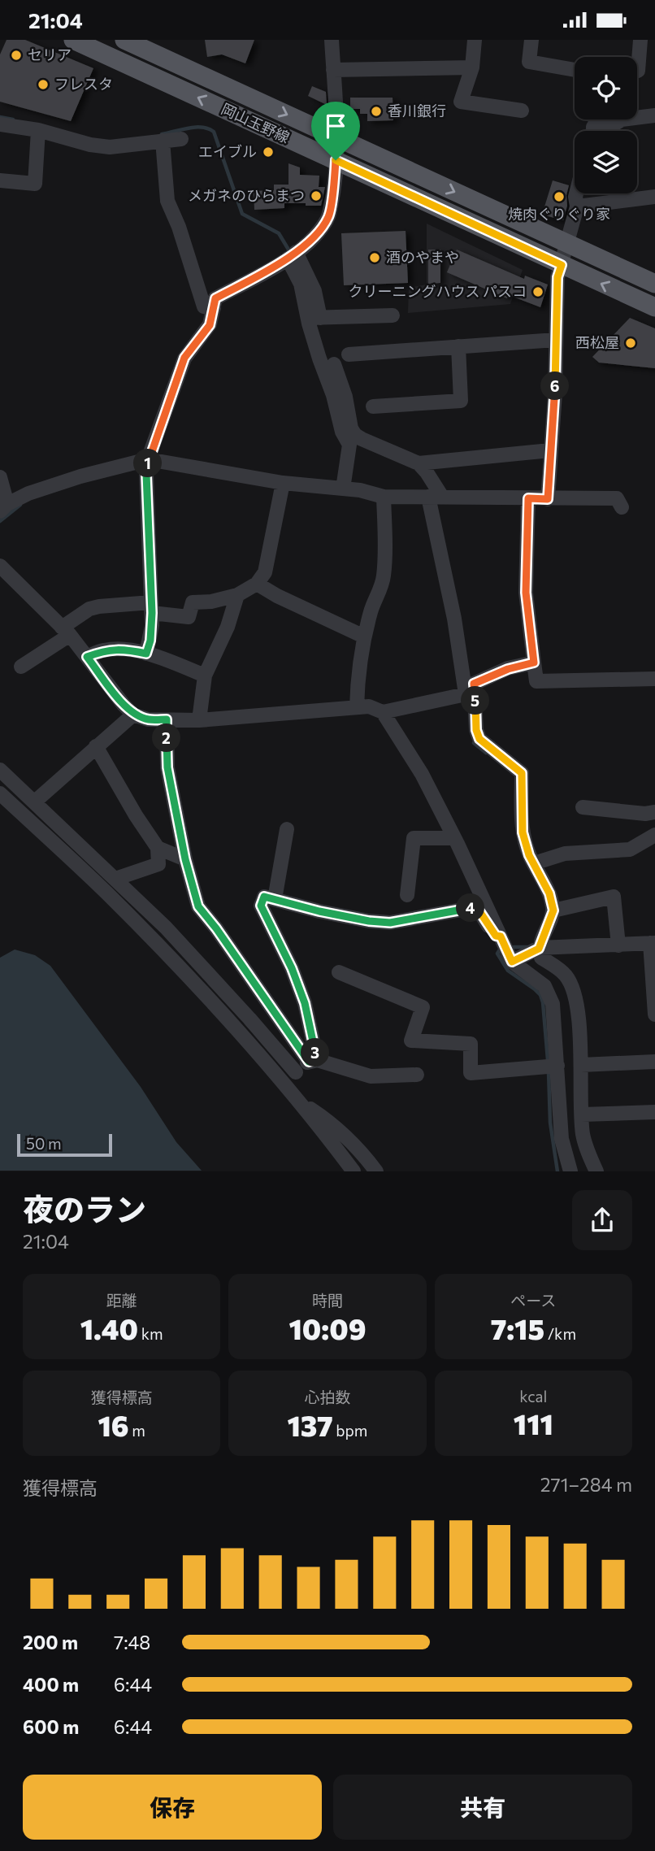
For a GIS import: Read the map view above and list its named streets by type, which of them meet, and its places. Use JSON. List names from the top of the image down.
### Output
{
  "streets": {
    "main road": ["岡山玉野線"]
  },
  "places": [
    "セリア",
    "フレスタ",
    "香川銀行",
    "エイブル",
    "メガネのひらまつ",
    "焼肉ぐりぐり家",
    "酒のやまや",
    "クリーニングハウス パスコ",
    "西松屋"
  ],
  "scale_bar": "50 m",
  "page": {
    "status": "21:04",
    "pins": [
      "6",
      "1",
      "5",
      "2",
      "4",
      "3"
    ],
    "scale": "50 m",
    "heading": ["夜のラン", "21:04"],
    "stats": [
      ["距離", "1.40 km"],
      ["時間", "10:09"],
      ["ペース", "7:15 /km"],
      ["獲得標高", "16 m"],
      ["心拍数", "137 bpm"],
      ["kcal", "111"]
    ],
    "chart": ["獲得標高", "271–284 m"],
    "list": [
      {
        "name": "200 m",
        "note": "7:48"
      },
      {
        "name": "400 m",
        "note": "6:44"
      },
      {
        "name": "600 m",
        "note": "6:44"
      }
    ],
    "buttons": ["保存", "共有"]
  }
}
